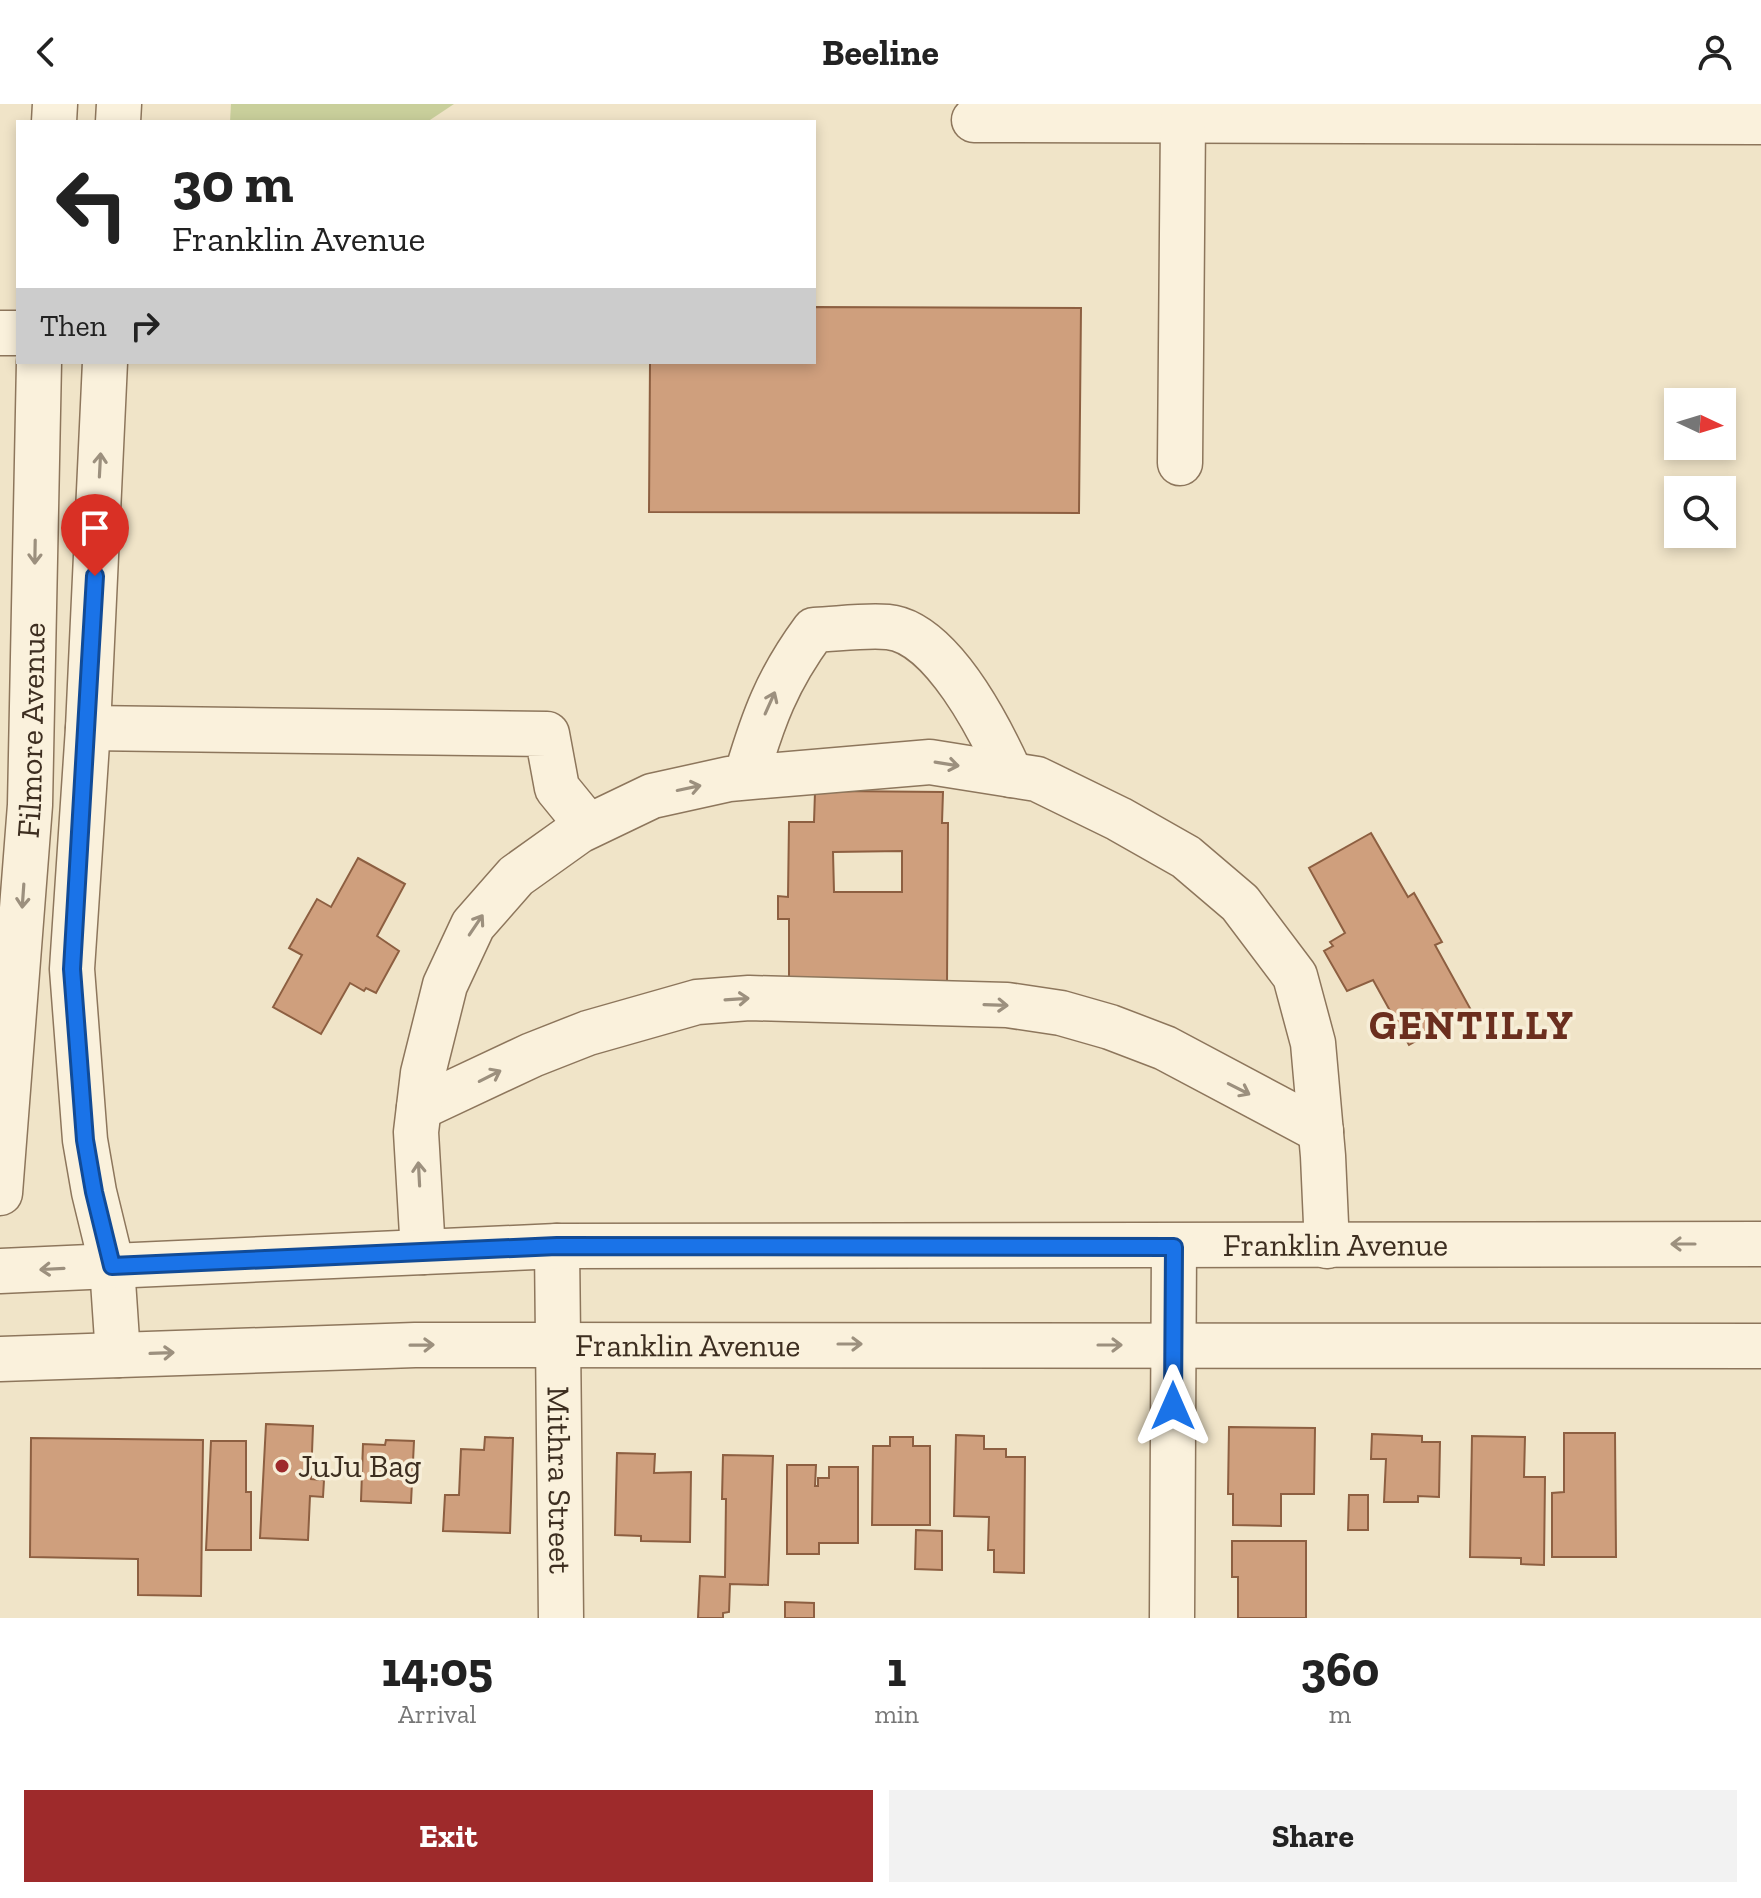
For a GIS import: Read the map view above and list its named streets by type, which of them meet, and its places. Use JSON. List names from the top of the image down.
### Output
{
  "streets": {
    "street": ["Filmore Avenue", "Franklin Avenue", "Mithra Street"]
  },
  "crossings": [
    ["Filmore Avenue", "Franklin Avenue"],
    ["Franklin Avenue", "Mithra Street"]
  ],
  "districts": ["GENTILLY"],
  "places": ["JuJu Bag"],
  "north": "right",
  "page": {
    "header": "Beeline",
    "turn": ["30 m", "Franklin Avenue"],
    "then": "Then",
    "eta": [
      "14:05",
      "Arrival",
      "1",
      "min",
      "360",
      "m"
    ],
    "buttons": ["Exit", "Share"]
  }
}
